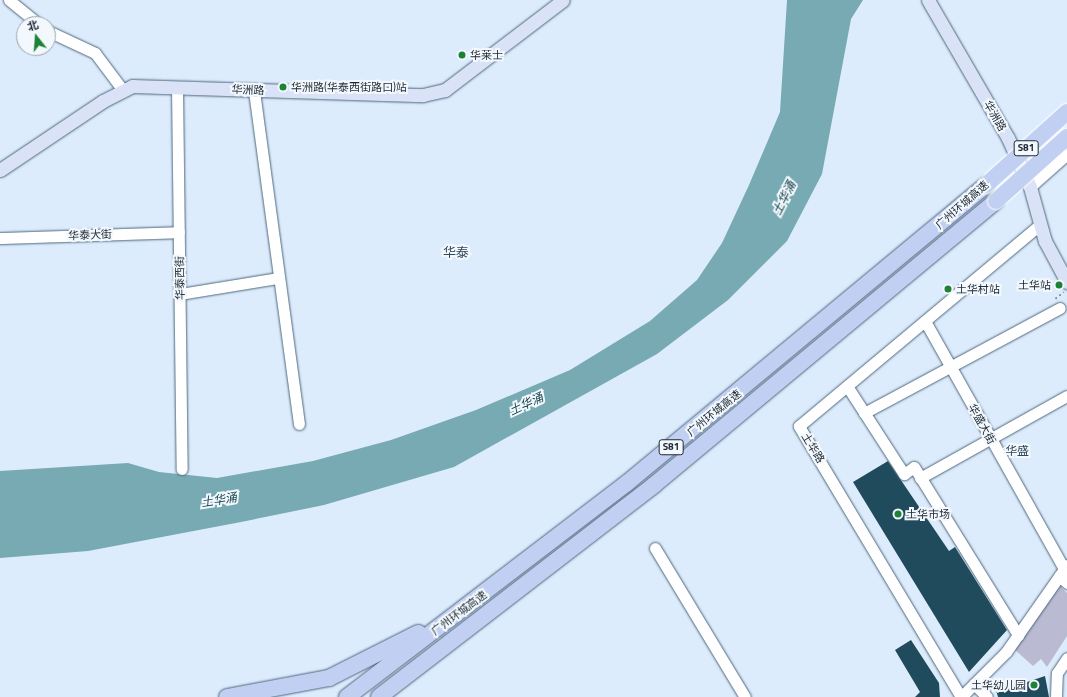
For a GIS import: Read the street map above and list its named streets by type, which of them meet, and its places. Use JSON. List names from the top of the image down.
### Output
{
  "streets": {
    "highway": ["S81", "广州环城高速"],
    "main road": ["华洲路"],
    "street": [
      "华泰大街",
      "华泰西街",
      "华盛大街",
      "土华路"
    ]
  },
  "crossings": [
    ["华洲路", "华泰西街"],
    ["华洲路", "土华路"],
    ["华泰大街", "华泰西街"],
    ["华盛大街", "土华路"]
  ],
  "districts": ["华泰", "华盛"],
  "water": ["土华涌"],
  "places": [
    "华莱士",
    "华洲路(华泰西街路口)站",
    "土华站",
    "土华村站",
    "土华市场",
    "土华幼儿园"
  ],
  "north": "top"
}
